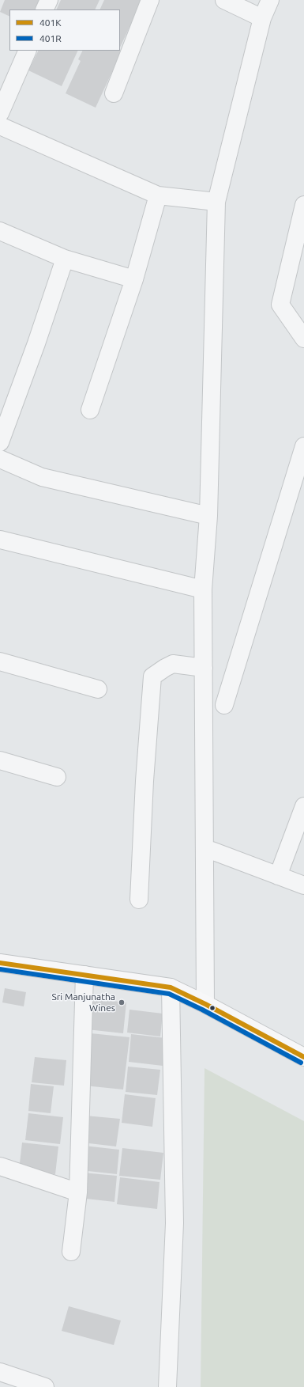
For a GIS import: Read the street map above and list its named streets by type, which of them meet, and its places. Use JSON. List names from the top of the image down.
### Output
{
  "places": ["Sri Manjunatha Wines"],
  "lines": ["transit line 401K", "transit line 401R"],
  "legend": ["401K", "401R"]
}
